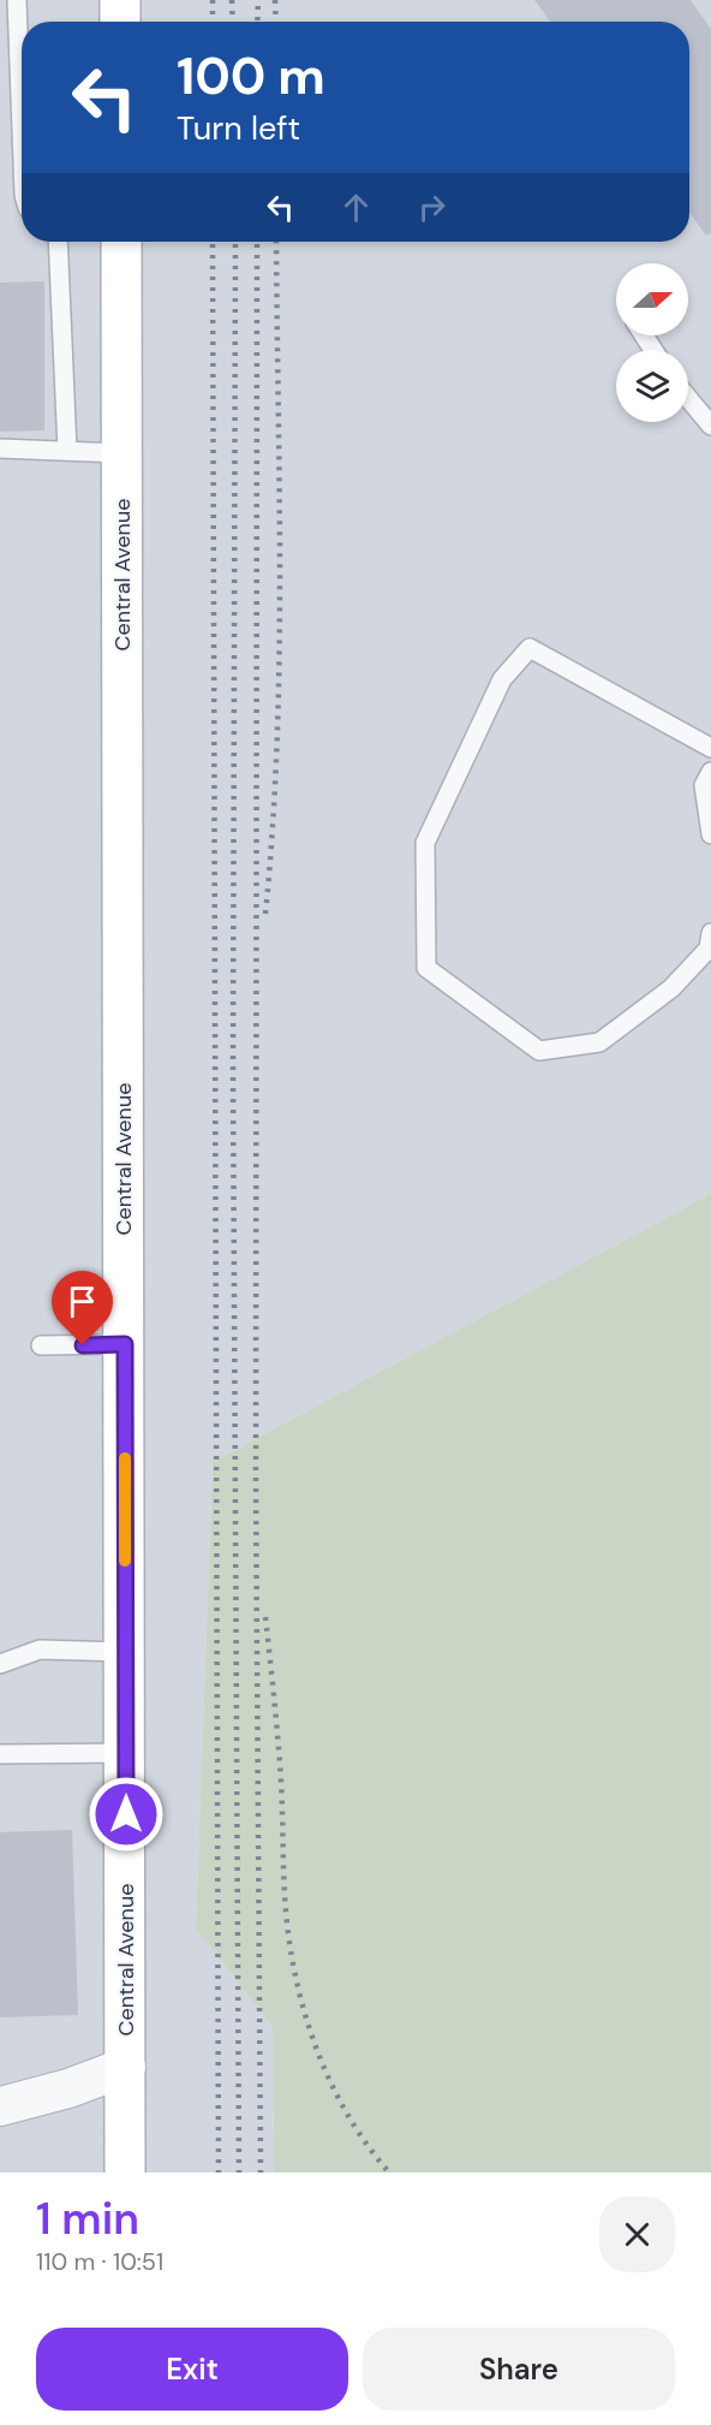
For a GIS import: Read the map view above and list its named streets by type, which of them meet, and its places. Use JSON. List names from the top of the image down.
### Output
{
  "streets": {
    "street": ["Central Avenue"]
  },
  "north": "right",
  "page": {
    "turn": ["100 m", "Turn left"],
    "heading": ["1 min", "110 m · 10:51"],
    "buttons": ["Exit", "Share"]
  }
}
